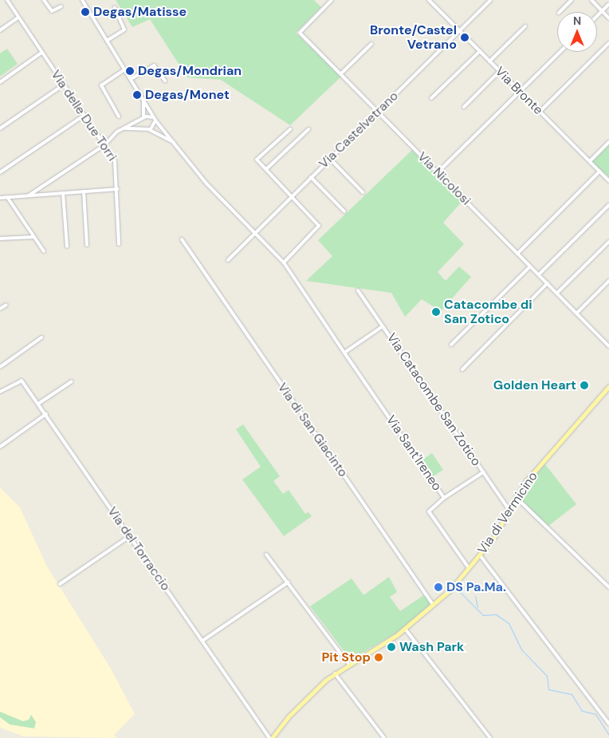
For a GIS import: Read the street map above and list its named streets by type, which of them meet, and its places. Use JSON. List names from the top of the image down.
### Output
{
  "streets": {
    "main road": ["Via di Vermicino"],
    "street": [
      "Via Bronte",
      "Via delle Due Torri",
      "Via Castelvetrano",
      "Via Nicolosi",
      "Via Catacombe San Zotico",
      "Via di San Giacinto",
      "Via Sant'Ireneo",
      "Via del Torraccio"
    ]
  },
  "crossings": [
    ["Via Bronte", "Via Castelvetrano"],
    ["Via Castelvetrano", "Via Nicolosi"],
    ["Via Castelvetrano", "Via Sant'Ireneo"],
    ["Via Catacombe San Zotico", "Via di Vermicino"],
    ["Via di San Giacinto", "Via di Vermicino"],
    ["Via Sant'Ireneo", "Via di Vermicino"],
    ["Via di Vermicino", "Via del Torraccio"]
  ],
  "places": [
    "Degas/Matisse",
    "Bronte/Castel Vetrano",
    "Degas/Mondrian",
    "Degas/Monet",
    "Catacombe di San Zotico",
    "Golden Heart",
    "DS Pa.Ma.",
    "Wash Park",
    "Pit Stop"
  ],
  "north": "top"
}
